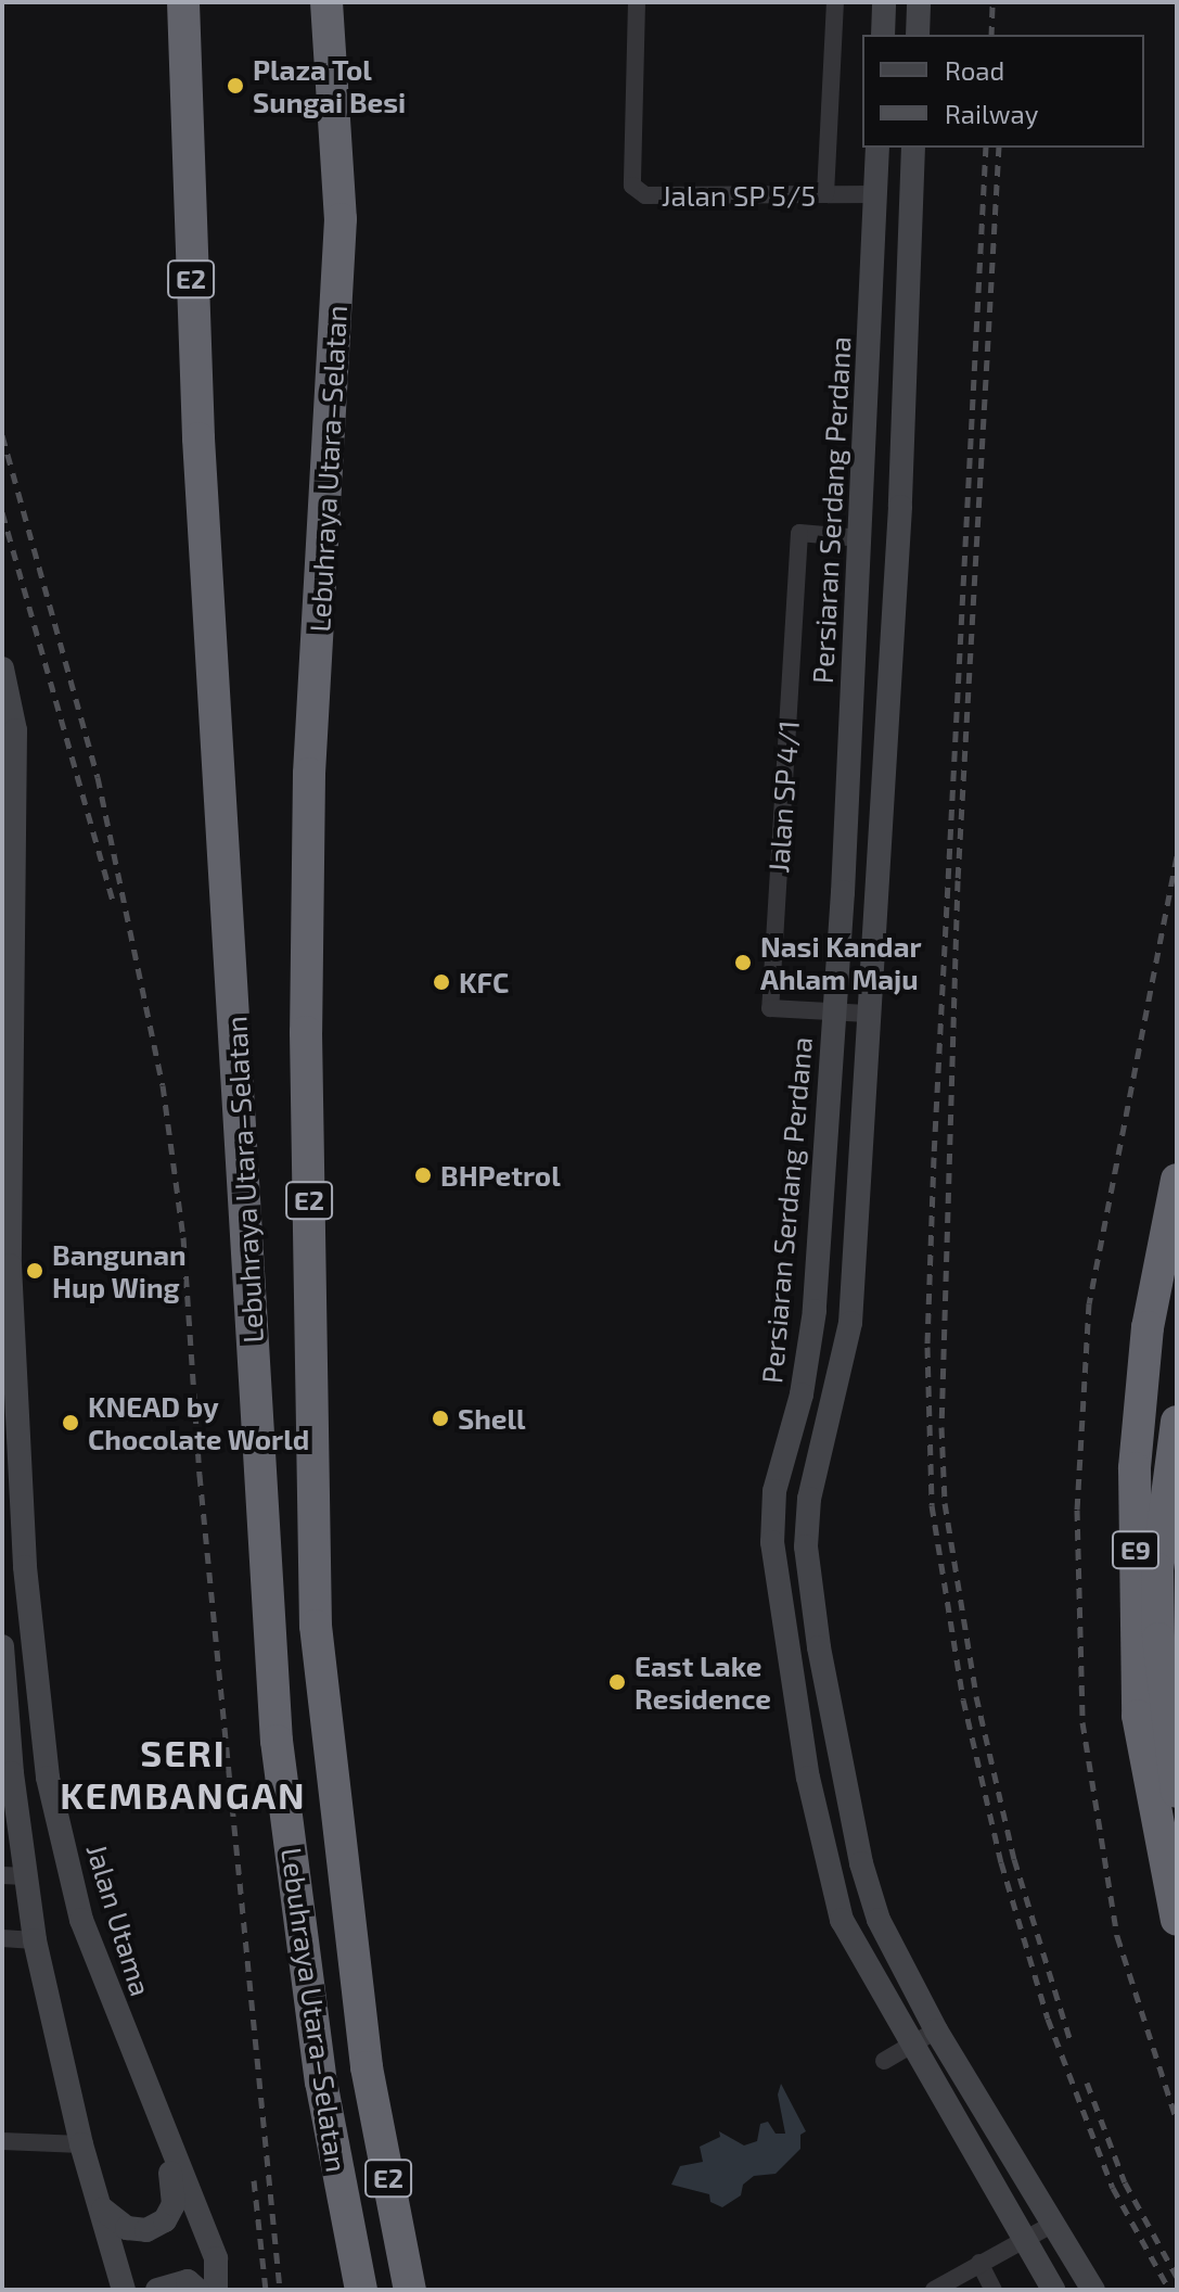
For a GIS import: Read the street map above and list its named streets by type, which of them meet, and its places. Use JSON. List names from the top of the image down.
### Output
{
  "streets": {
    "highway": ["E2", "Lebuhraya Utara–Selatan", "E9"],
    "main road": ["Persiaran Serdang Perdana", "Jalan Utama"],
    "street": ["Jalan SP 5/5", "Jalan SP 4/1"]
  },
  "crossings": [
    ["Jalan SP 5/5", "Persiaran Serdang Perdana"],
    ["Persiaran Serdang Perdana", "Jalan SP 4/1"]
  ],
  "districts": ["SERI KEMBANGAN"],
  "places": [
    "Plaza Tol Sungai Besi",
    "Nasi Kandar Ahlam Maju",
    "KFC",
    "BHPetrol",
    "Bangunan Hup Wing",
    "Shell",
    "KNEAD by Chocolate World",
    "East Lake Residence"
  ],
  "legend": ["Road", "Railway"]
}
